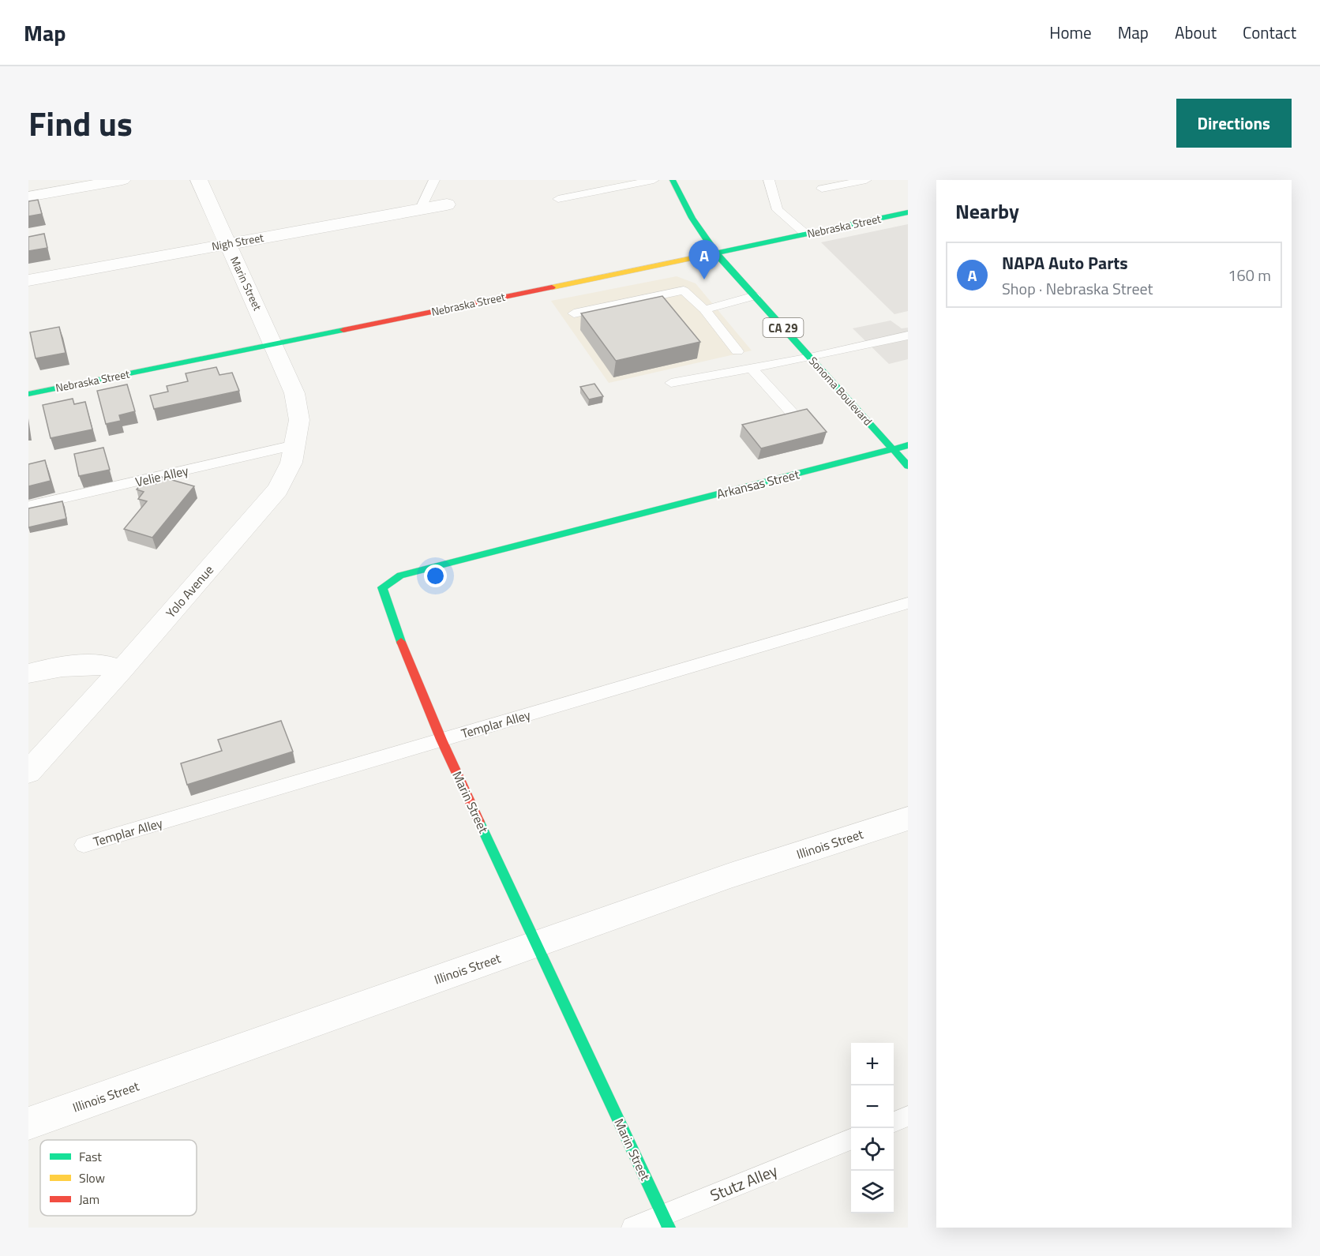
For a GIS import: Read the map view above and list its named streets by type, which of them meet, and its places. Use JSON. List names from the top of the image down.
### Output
{
  "streets": {
    "street": [
      "Nebraska Street",
      "Nigh Street",
      "Marin Street",
      "CA 29",
      "Sonoma Boulevard",
      "Arkansas Street",
      "Yolo Avenue",
      "Illinois Street"
    ],
    "lane": ["Velie Alley", "Templar Alley", "Stutz Alley"]
  },
  "crossings": [
    ["Nebraska Street", "Marin Street"],
    ["Nebraska Street", "Sonoma Boulevard"],
    ["Nigh Street", "Marin Street"],
    ["Marin Street", "Arkansas Street"],
    ["Marin Street", "Yolo Avenue"],
    ["Marin Street", "Templar Alley"],
    ["Marin Street", "Illinois Street"],
    ["Marin Street", "Stutz Alley"],
    ["Sonoma Boulevard", "Arkansas Street"],
    ["Velie Alley", "Yolo Avenue"]
  ],
  "legend": ["Fast", "Slow", "Jam"],
  "page": {
    "header": "Map",
    "nav": [
      "Home",
      "Map",
      "About",
      "Contact"
    ],
    "title": "Find us",
    "buttons": "Directions",
    "heading": "Nearby",
    "pins": "A",
    "list": [
      {
        "mark": "A",
        "name": "NAPA Auto Parts",
        "note": "Shop · Nebraska Street",
        "value": "160 m"
      }
    ],
    "map_buttons": ["+", "−"]
  }
}
